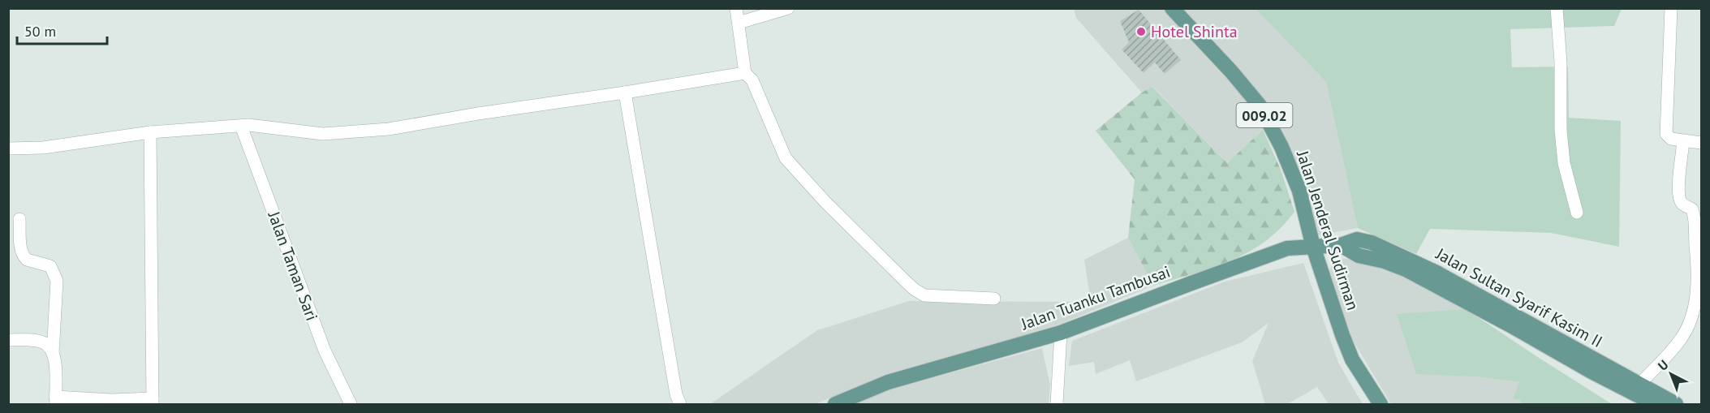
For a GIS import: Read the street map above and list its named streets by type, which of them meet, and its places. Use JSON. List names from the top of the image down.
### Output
{
  "streets": {
    "main road": [
      "009.02",
      "Jalan Jenderal Sudirman",
      "Jalan Tuanku Tambusai",
      "Jalan Sultan Syarif Kasim II"
    ],
    "street": ["Jalan Taman Sari"]
  },
  "crossings": [
    ["Jalan Jenderal Sudirman", "Jalan Tuanku Tambusai"],
    ["Jalan Jenderal Sudirman", "Jalan Sultan Syarif Kasim II"],
    ["Jalan Tuanku Tambusai", "Jalan Sultan Syarif Kasim II"]
  ],
  "places": ["Hotel Shinta"],
  "scale_bar": "50 m",
  "north": "top left"
}
